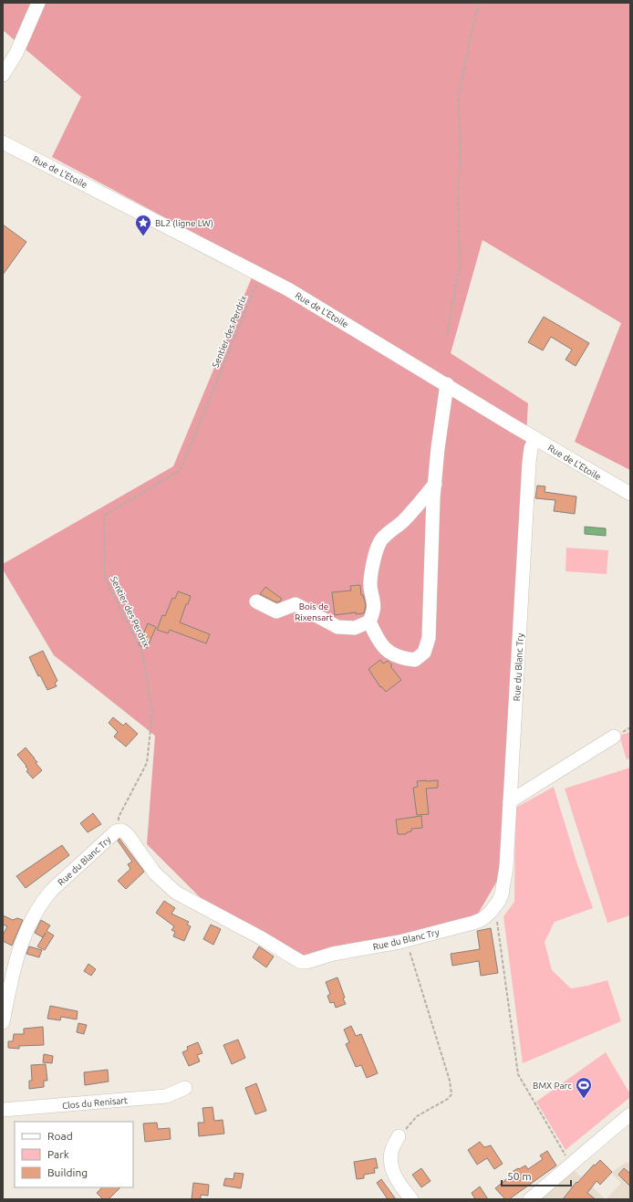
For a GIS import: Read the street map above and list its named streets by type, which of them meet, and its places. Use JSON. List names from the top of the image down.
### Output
{
  "streets": {
    "street": ["Rue de L'Etoile", "Rue du Blanc Try", "Clos du Renisart"],
    "path": ["Sentier des Perdrix"]
  },
  "crossings": [
    ["Rue de L'Etoile", "Sentier des Perdrix"],
    ["Rue de L'Etoile", "Rue du Blanc Try"],
    ["Sentier des Perdrix", "Rue du Blanc Try"]
  ],
  "parks": ["Bois de Rixensart"],
  "places": {
    "place": ["BL2 (ligne LW)"],
    "sports": ["BMX Parc"]
  },
  "legend": ["Road", "Park", "Building"],
  "scale_bar": "50 m"
}
